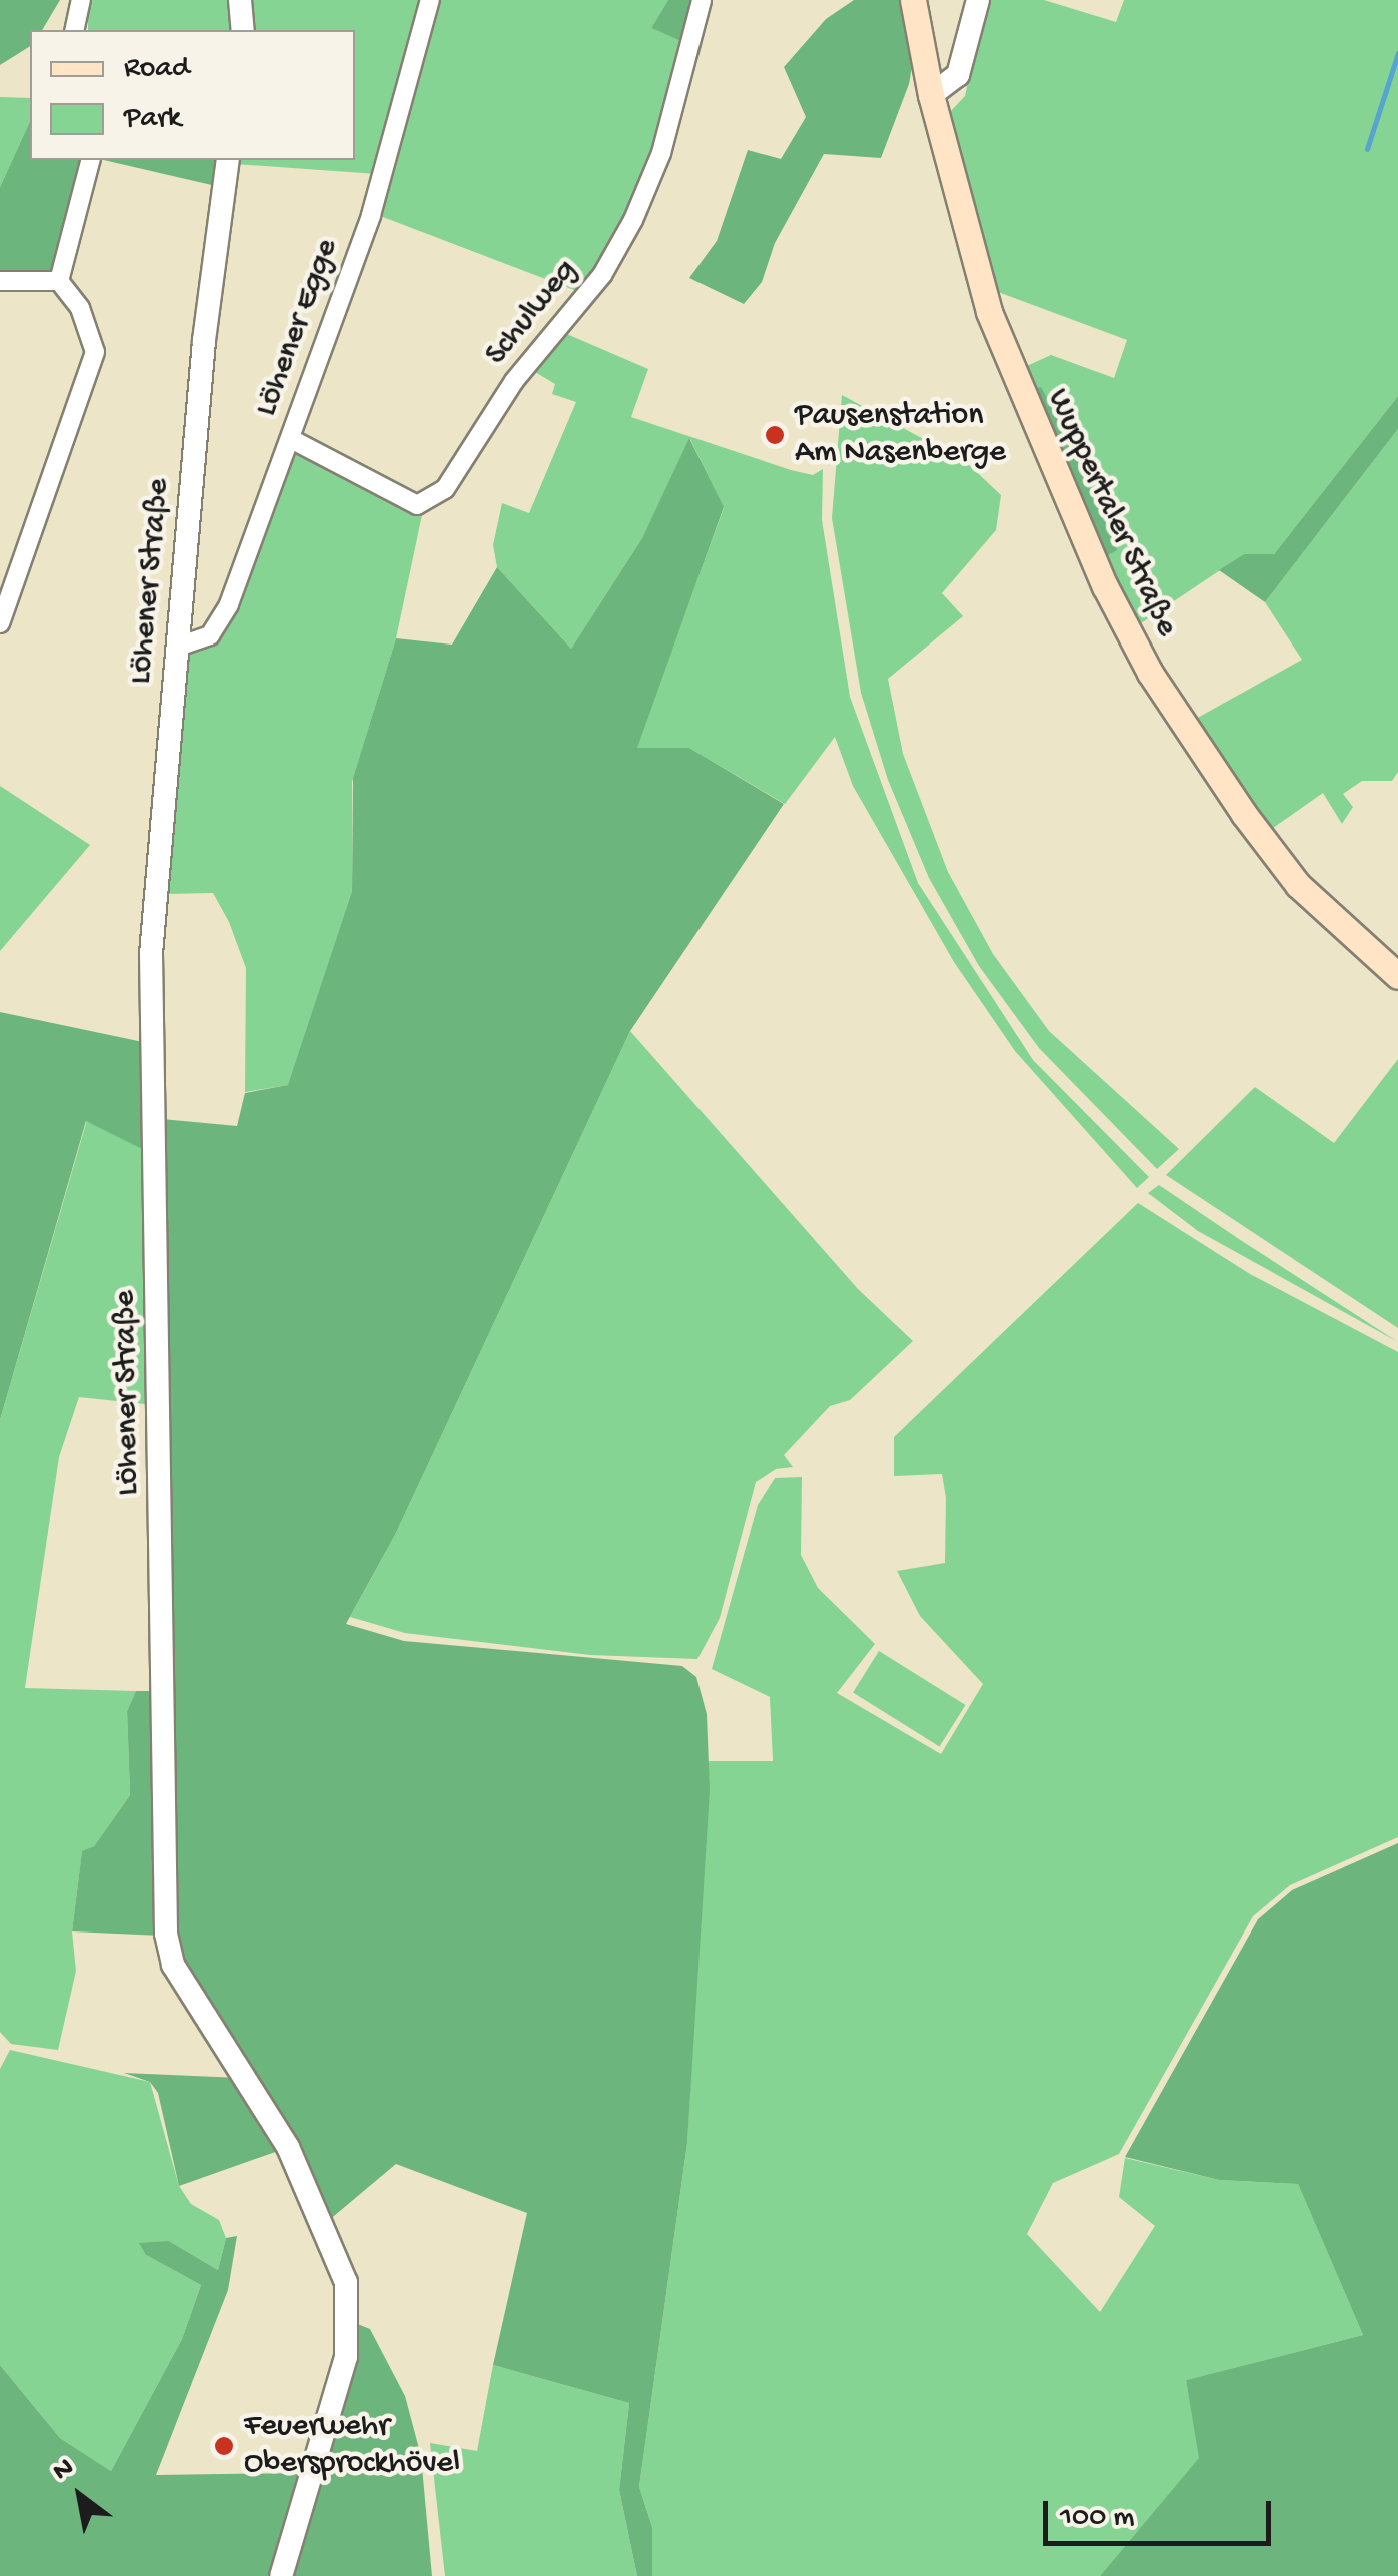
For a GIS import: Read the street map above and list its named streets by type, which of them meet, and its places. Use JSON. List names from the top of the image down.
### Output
{
  "streets": {
    "main road": ["Wuppertaler Straße"],
    "street": ["Schulweg", "Löhener Egge", "Löhener Straße"]
  },
  "crossings": [
    ["Schulweg", "Löhener Egge"],
    ["Löhener Egge", "Löhener Straße"]
  ],
  "places": ["Pausenstation Am Nasenberge", "Feuerwehr Obersprockhövel"],
  "legend": ["Road", "Park"],
  "scale_bar": "100 m",
  "north": "top left"
}
